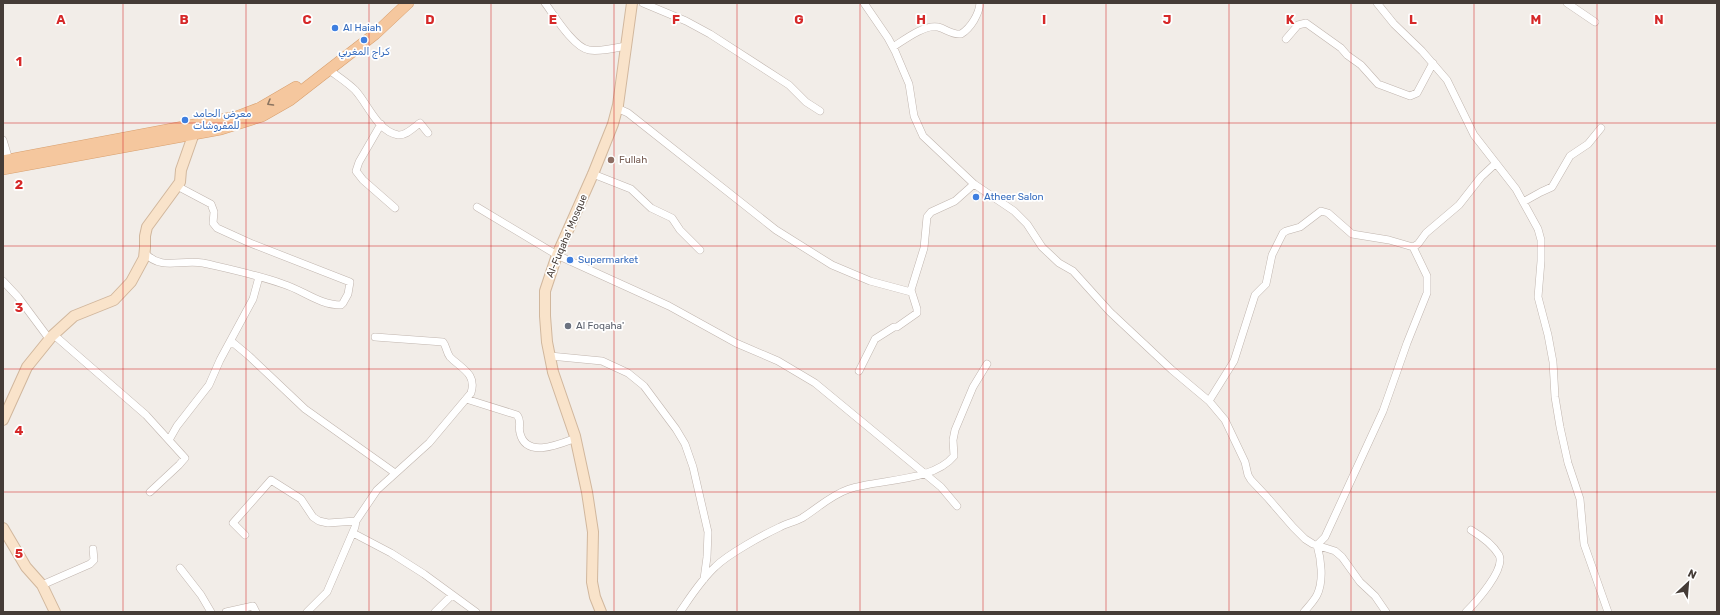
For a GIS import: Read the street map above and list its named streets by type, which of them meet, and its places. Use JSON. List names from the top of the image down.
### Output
{
  "streets": {
    "street": ["Al-Fuqaha' Mosque"]
  },
  "places": [
    "Al Haiah",
    "كراج المغربي",
    "معرض الحامد للمفروشات",
    "Fullah",
    "Atheer Salon",
    "Supermarket",
    "Al Foqaha'"
  ],
  "north": "top right",
  "grid": {
    "columns": [
      "A",
      "B",
      "C",
      "D",
      "E",
      "F",
      "G",
      "H",
      "I",
      "J",
      "K",
      "L",
      "M",
      "N"
    ],
    "rows": [
      "1",
      "2",
      "3",
      "4",
      "5"
    ]
  }
}
